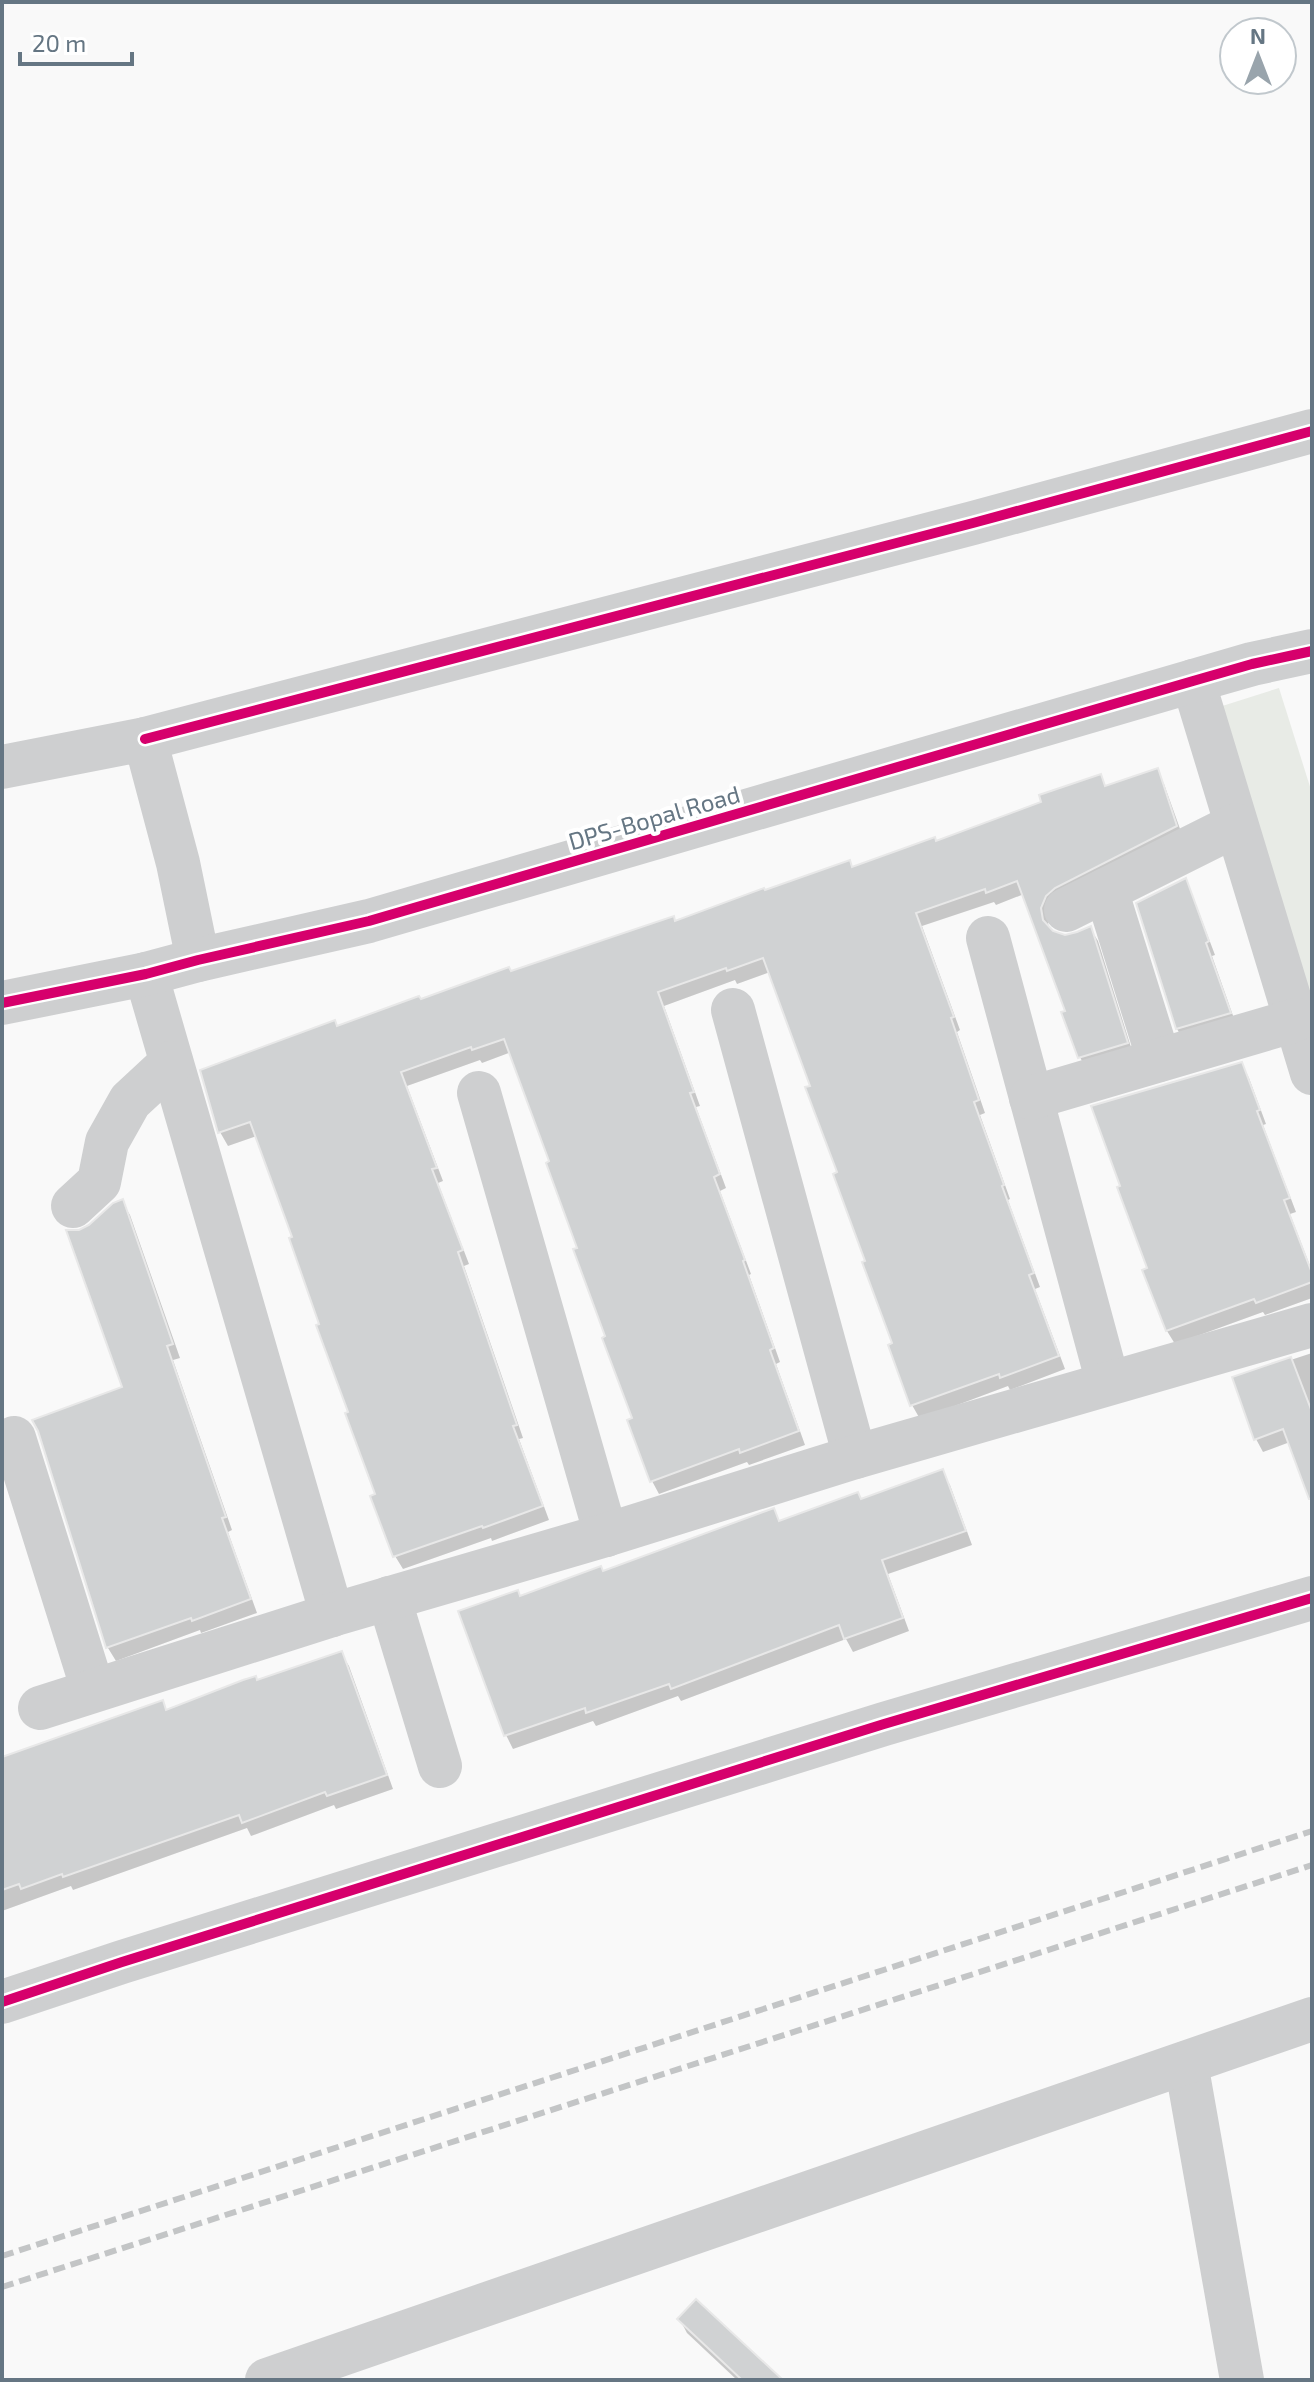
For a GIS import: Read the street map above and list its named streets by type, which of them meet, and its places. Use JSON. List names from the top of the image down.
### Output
{
  "streets": {
    "street": ["DPS-Bopal Road"]
  },
  "scale_bar": "20 m",
  "north": "top"
}
